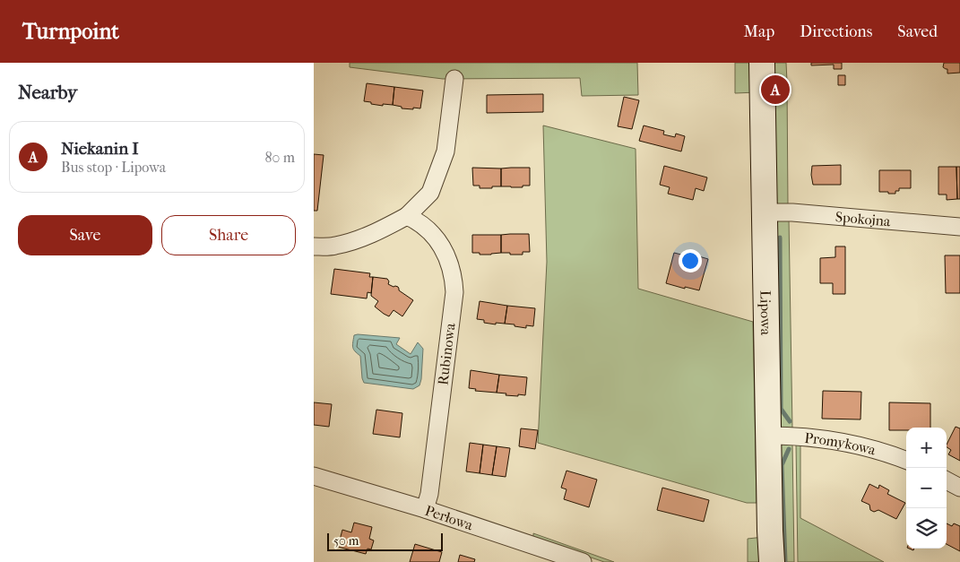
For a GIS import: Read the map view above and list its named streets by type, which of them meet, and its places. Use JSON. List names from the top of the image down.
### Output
{
  "streets": {
    "street": [
      "Spokojna",
      "Lipowa",
      "Rubinowa",
      "Promykowa",
      "Perłowa"
    ]
  },
  "crossings": [
    ["Spokojna", "Lipowa"],
    ["Lipowa", "Promykowa"],
    ["Rubinowa", "Perłowa"]
  ],
  "scale_bar": "50 m",
  "page": {
    "header": "Turnpoint",
    "nav": ["Map", "Directions", "Saved"],
    "heading": "Nearby",
    "pins": "A",
    "list": [
      {
        "mark": "A",
        "name": "Niekanin I",
        "note": "Bus stop · Lipowa",
        "value": "80 m"
      }
    ],
    "buttons": ["Save", "Share"],
    "map_buttons": ["+", "−"],
    "scale": "50 m"
  }
}
